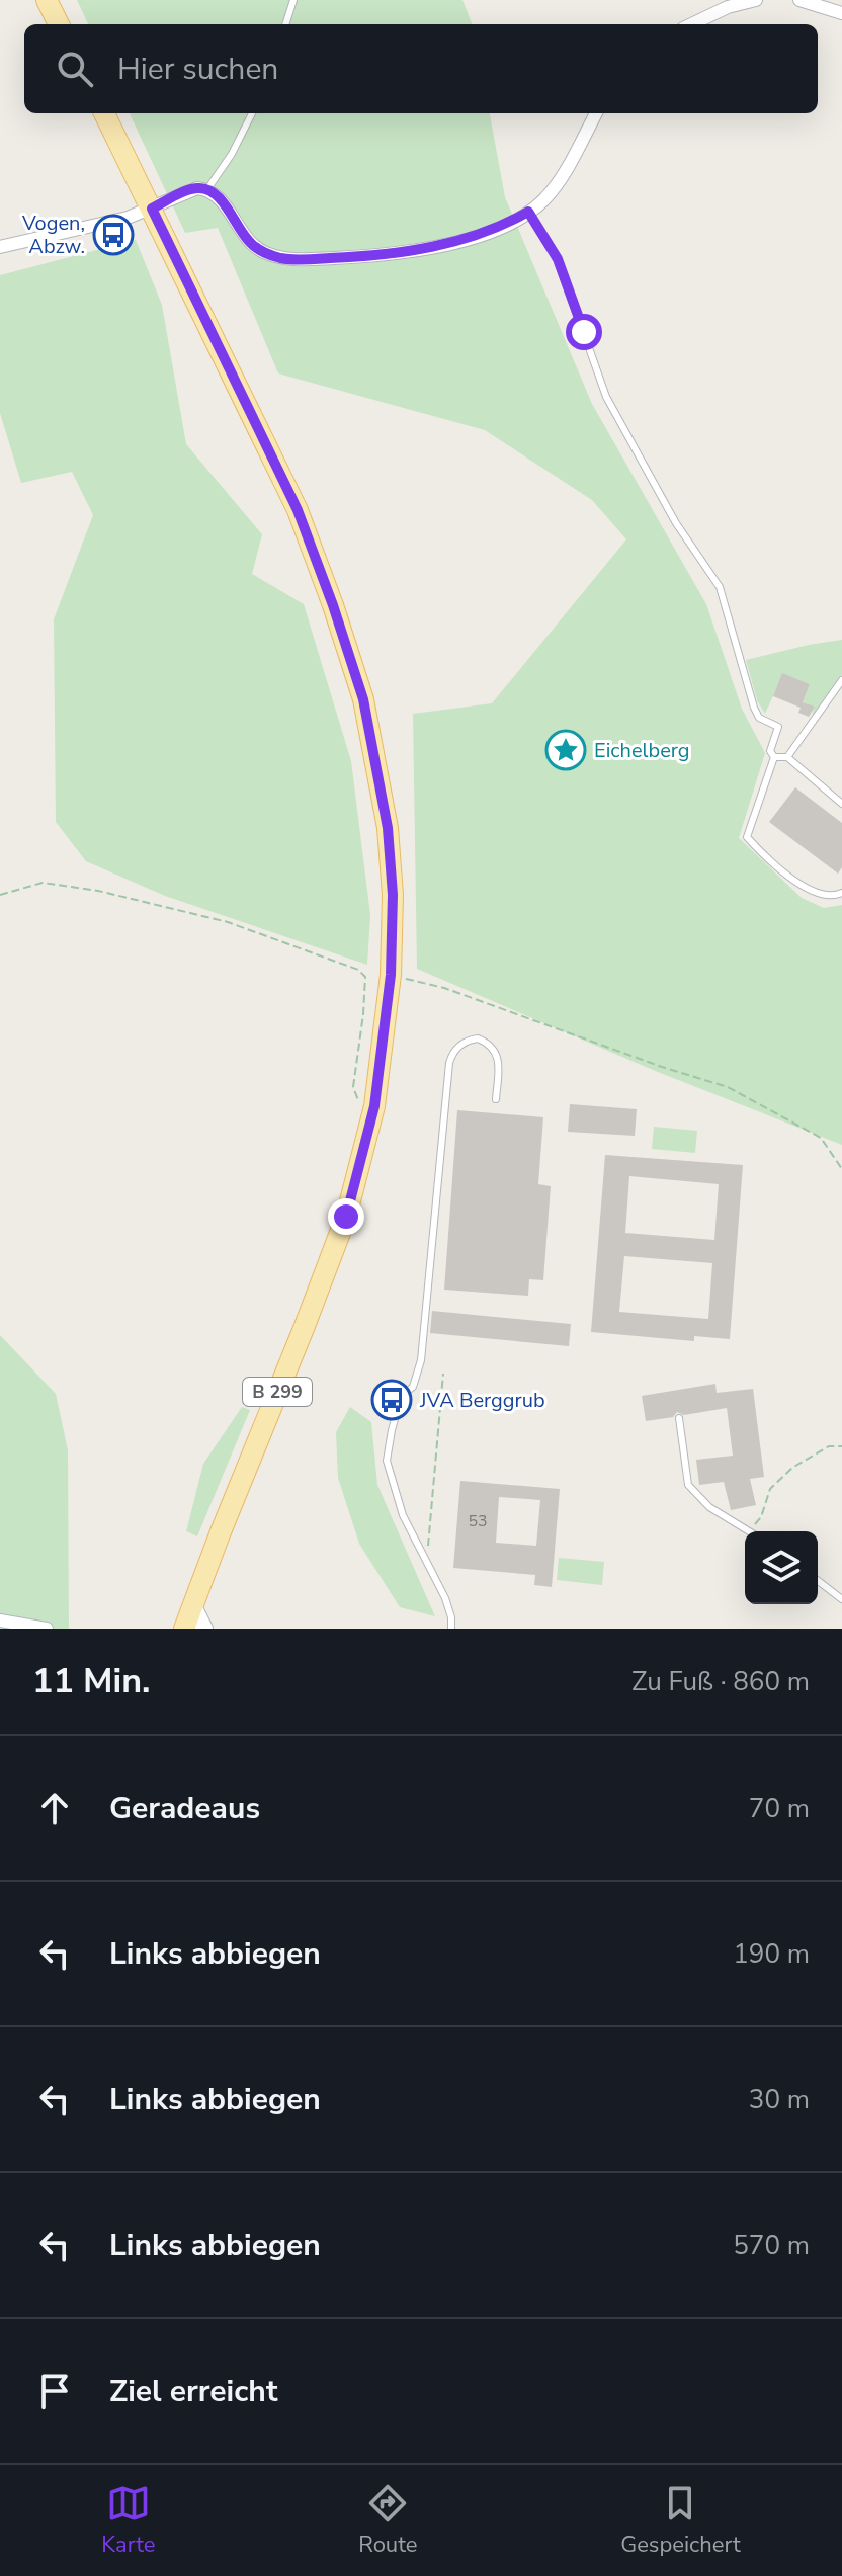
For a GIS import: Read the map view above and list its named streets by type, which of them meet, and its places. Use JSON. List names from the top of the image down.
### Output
{
  "streets": {
    "main road": ["B 299"]
  },
  "places": {
    "bus stop": ["Vogen, Abzw.", "JVA Berggrub"],
    "place": ["Eichelberg"]
  },
  "house_numbers": ["53"],
  "page": {
    "search": "Hier suchen",
    "heading": ["11 Min.", "Zu Fuß · 860 m"],
    "list": [
      ["Geradeaus", "70 m"],
      ["Links abbiegen", "190 m"],
      ["Links abbiegen", "30 m"],
      ["Links abbiegen", "570 m"],
      "Ziel erreicht"
    ],
    "nav": ["Karte", "Route", "Gespeichert"]
  }
}
